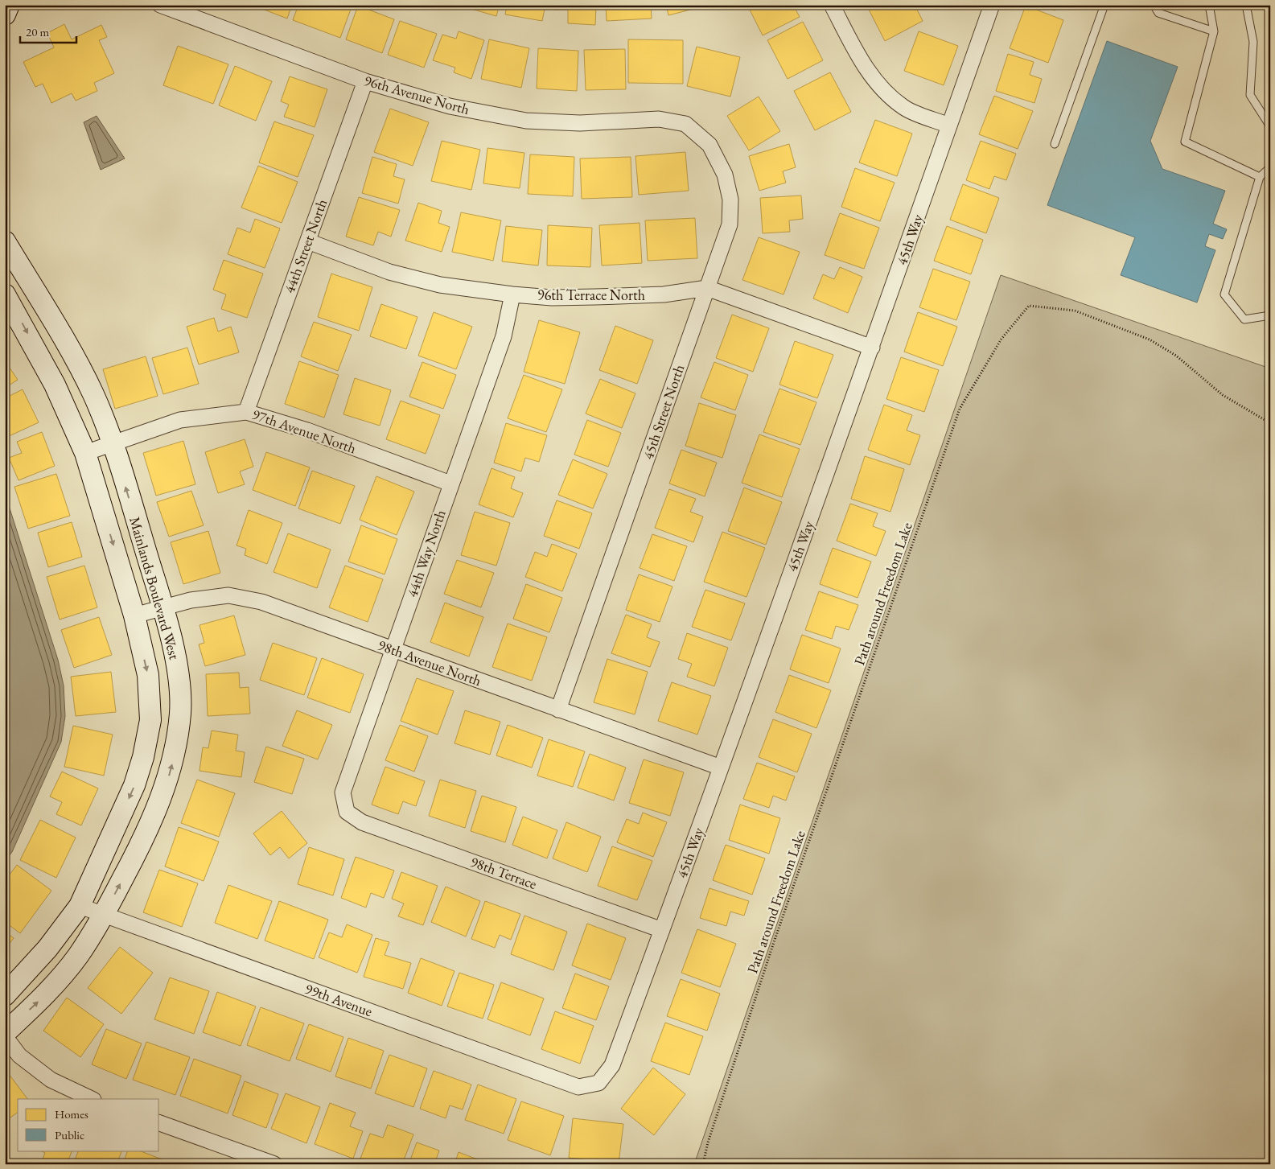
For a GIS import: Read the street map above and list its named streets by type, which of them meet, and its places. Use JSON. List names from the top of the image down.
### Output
{
  "streets": {
    "street": [
      "96th Avenue North",
      "45th Way",
      "44th Street North",
      "96th Terrace North",
      "45th Street North",
      "97th Avenue North",
      "44th Way North",
      "Mainlands Boulevard West",
      "98th Avenue North",
      "98th Terrace",
      "99th Avenue"
    ],
    "path": ["Path around Freedom Lake"]
  },
  "crossings": [
    ["96th Avenue North", "44th Street North"],
    ["96th Avenue North", "45th Street North"],
    ["45th Way", "96th Terrace North"],
    ["45th Way", "98th Avenue North"],
    ["45th Way", "98th Terrace"],
    ["45th Way", "99th Avenue"],
    ["44th Street North", "96th Terrace North"],
    ["44th Street North", "97th Avenue North"],
    ["96th Terrace North", "45th Street North"],
    ["96th Terrace North", "44th Way North"],
    ["45th Street North", "98th Avenue North"],
    ["97th Avenue North", "44th Way North"],
    ["97th Avenue North", "Mainlands Boulevard West"],
    ["44th Way North", "98th Avenue North"],
    ["44th Way North", "98th Terrace"],
    ["Mainlands Boulevard West", "98th Avenue North"],
    ["Mainlands Boulevard West", "99th Avenue"]
  ],
  "legend": ["Homes", "Public"],
  "scale_bar": "20 m"
}
